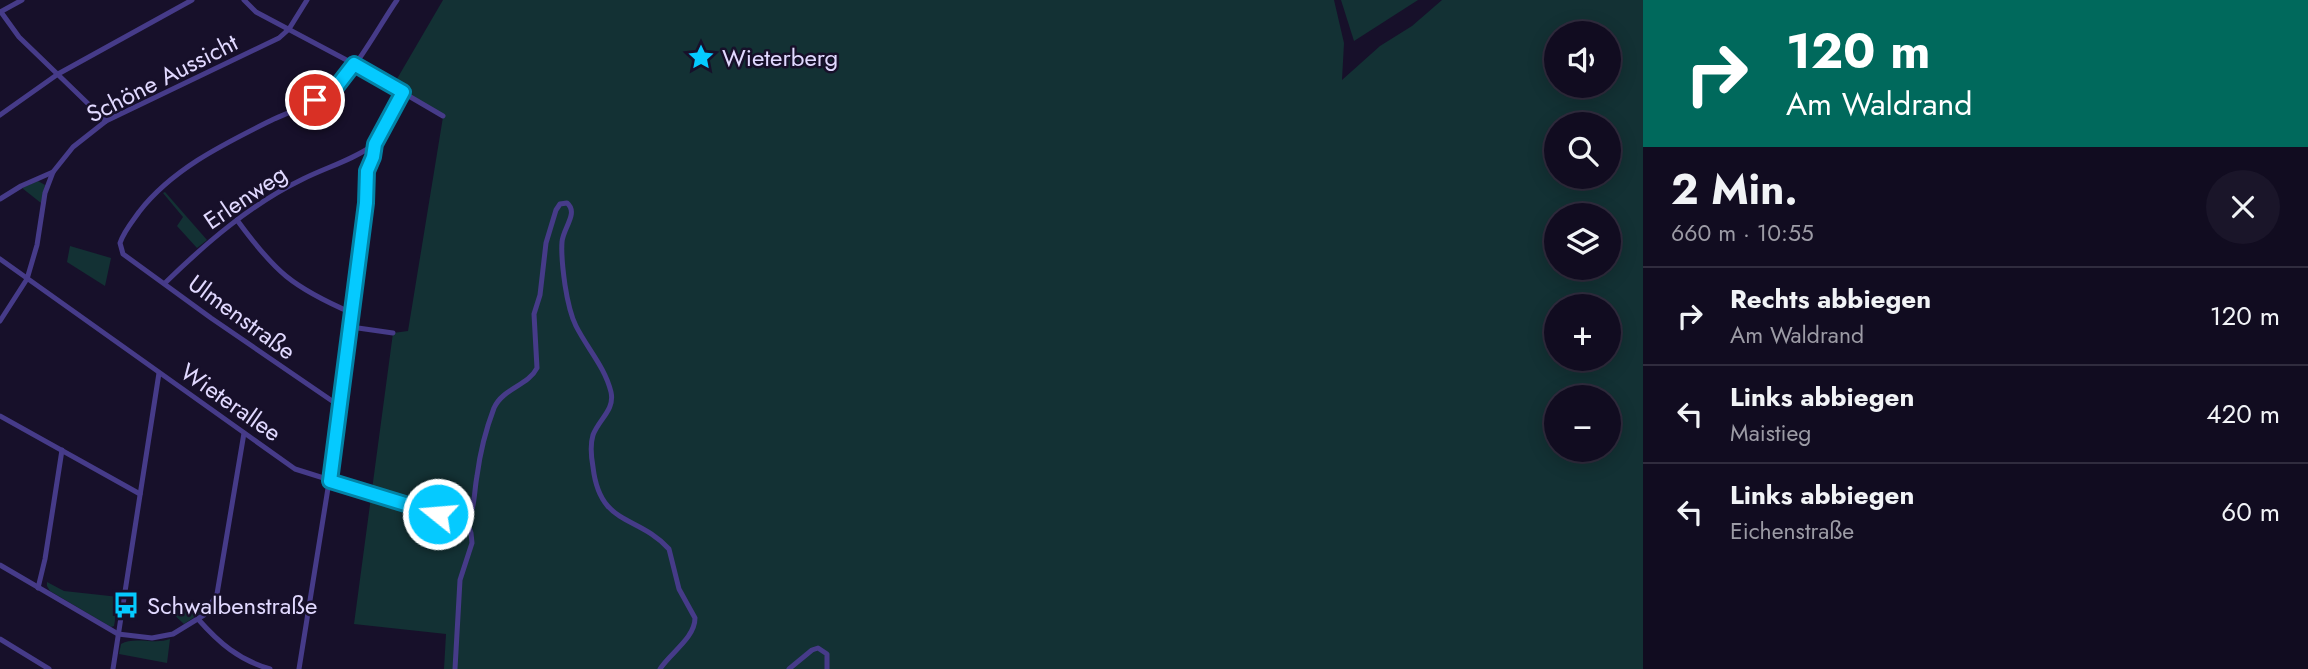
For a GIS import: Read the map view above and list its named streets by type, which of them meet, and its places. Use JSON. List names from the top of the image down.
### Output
{
  "streets": {
    "street": [
      "Schöne Aussicht",
      "Erlenweg",
      "Ulmenstraße",
      "Wieterallee"
    ]
  },
  "crossings": [
    ["Schöne Aussicht", "Wieterallee"],
    ["Erlenweg", "Ulmenstraße"]
  ],
  "places": {
    "place": ["Wieterberg"],
    "bus stop": ["Schwalbenstraße"]
  },
  "page": {
    "turn": ["120 m", "Am Waldrand"],
    "map_buttons": ["+", "−"],
    "heading": ["2 Min.", "660 m · 10:55"],
    "list": [
      {
        "name": "Rechts abbiegen",
        "note": "Am Waldrand",
        "value": "120 m"
      },
      {
        "name": "Links abbiegen",
        "note": "Maistieg",
        "value": "420 m"
      },
      {
        "name": "Links abbiegen",
        "note": "Eichenstraße",
        "value": "60 m"
      }
    ]
  }
}
